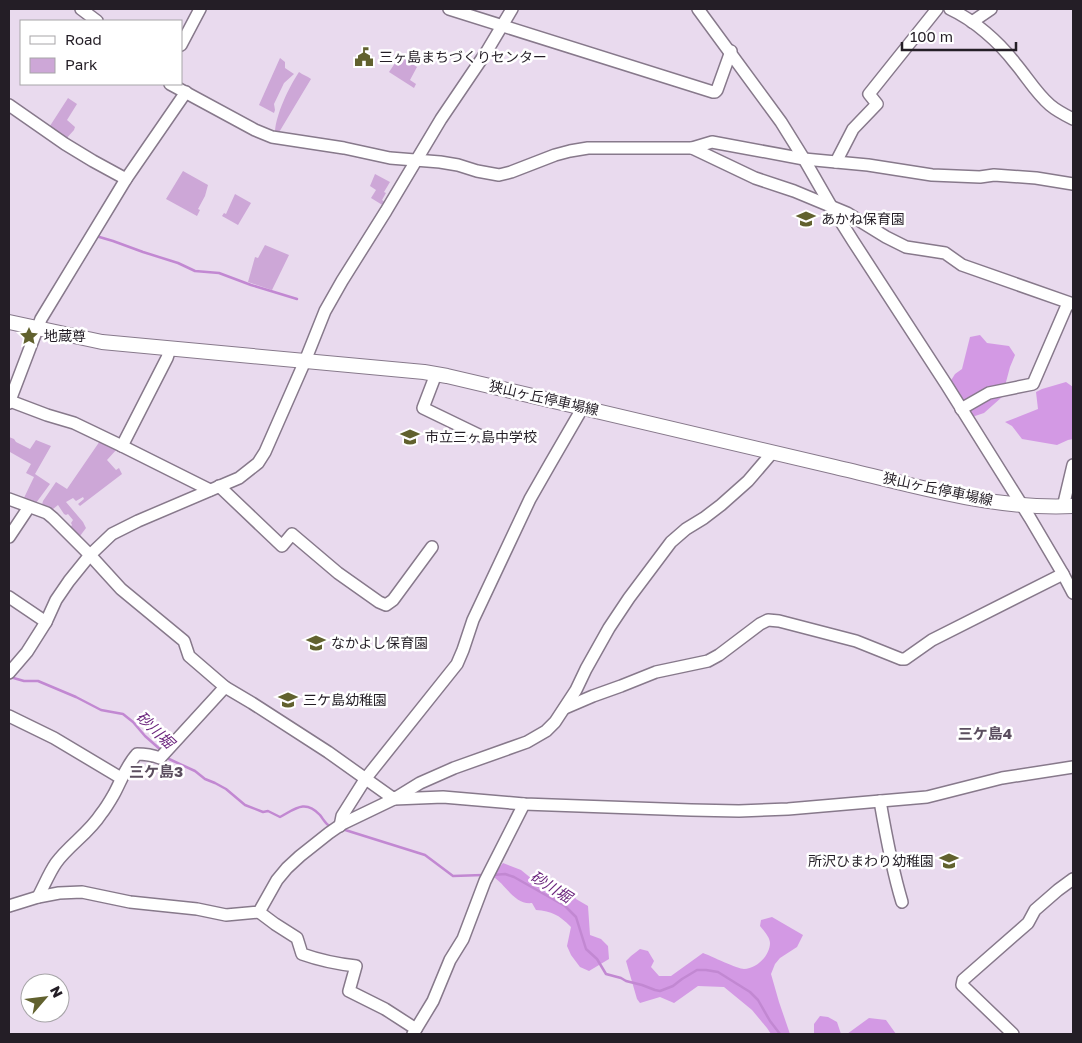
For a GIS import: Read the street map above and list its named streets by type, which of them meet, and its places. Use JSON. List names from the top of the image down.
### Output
{
  "streets": {
    "main road": ["狭山ヶ丘停車場線"]
  },
  "districts": ["三ケ島4", "三ケ島3"],
  "water": ["砂川堀"],
  "places": {
    "public building": ["三ヶ島まちづくりセンター"],
    "school or university": [
      "あかね保育園",
      "市立三ヶ島中学校",
      "なかよし保育園",
      "三ケ島幼稚園",
      "所沢ひまわり幼稚園"
    ],
    "place": ["地蔵尊"]
  },
  "legend": ["Road", "Park"],
  "scale_bar": "100 m",
  "north": "top right"
}
